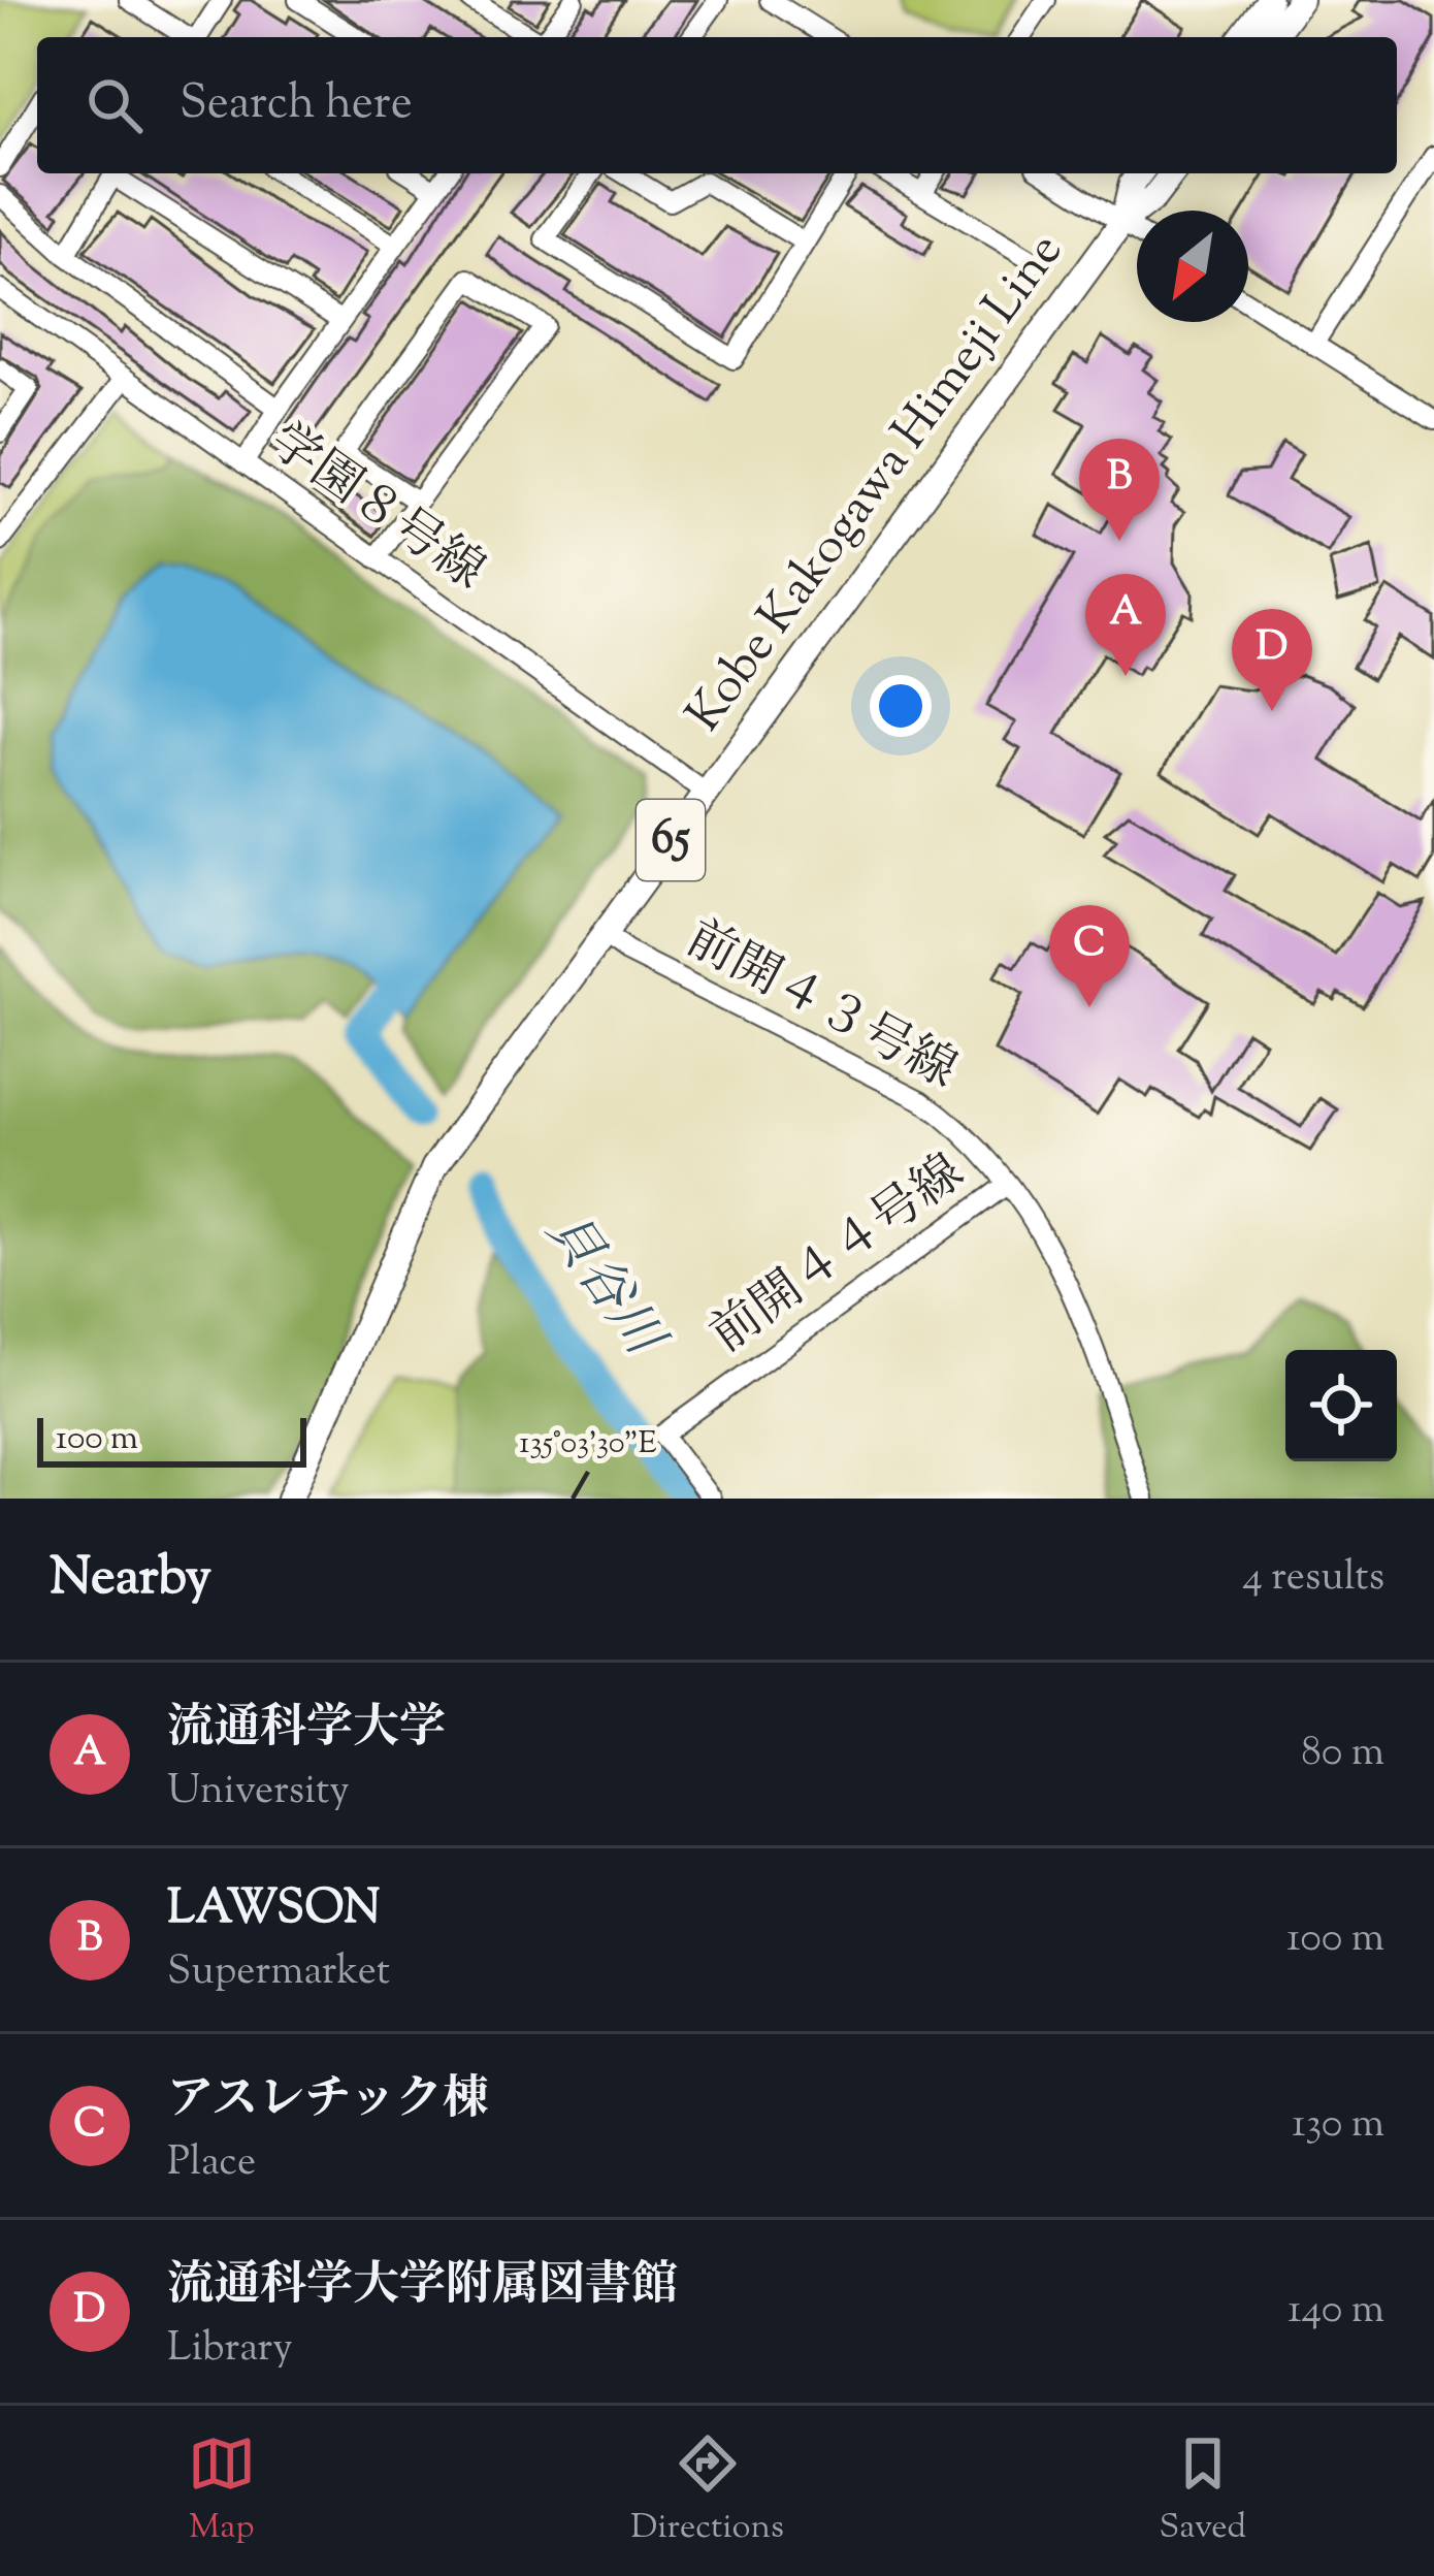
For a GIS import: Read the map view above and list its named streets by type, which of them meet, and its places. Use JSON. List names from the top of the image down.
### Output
{
  "streets": {
    "main road": ["Kobe Kakogawa Himeji Line", "65"],
    "street": ["学園８号線", "前開４３号線", "前開４４号線"]
  },
  "crossings": [
    ["Kobe Kakogawa Himeji Line", "学園８号線"],
    ["Kobe Kakogawa Himeji Line", "前開４３号線"],
    ["前開４３号線", "前開４４号線"]
  ],
  "water": ["貝谷川"],
  "scale_bar": "100 m",
  "north": "bottom left",
  "page": {
    "search": "Search here",
    "pins": [
      "B",
      "A",
      "D",
      "C"
    ],
    "scale": "100 m",
    "heading": ["Nearby", "4 results"],
    "list": [
      {
        "mark": "A",
        "name": "流通科学大学",
        "note": "University",
        "value": "80 m"
      },
      {
        "mark": "B",
        "name": "LAWSON",
        "note": "Supermarket",
        "value": "100 m"
      },
      {
        "mark": "C",
        "name": "アスレチック棟",
        "note": "Place",
        "value": "130 m"
      },
      {
        "mark": "D",
        "name": "流通科学大学附属図書館",
        "note": "Library",
        "value": "140 m"
      }
    ],
    "nav": ["Map", "Directions", "Saved"]
  },
  "coordinates": ["135°03'30\"E"]
}
